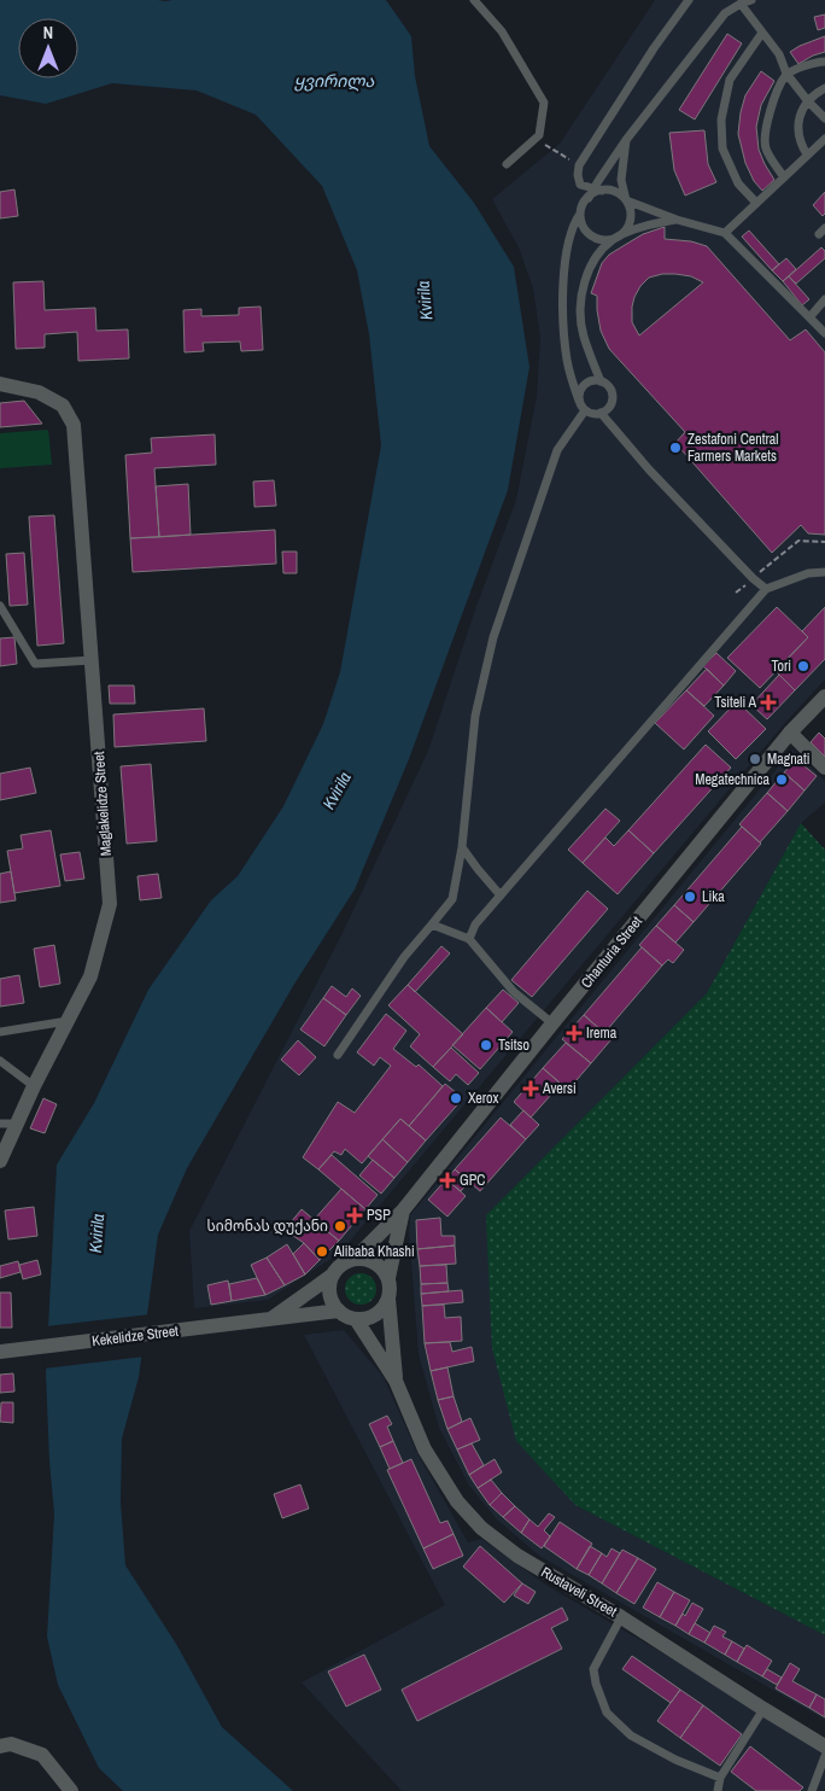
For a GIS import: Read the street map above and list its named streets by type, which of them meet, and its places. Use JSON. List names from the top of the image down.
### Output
{
  "streets": {
    "street": [
      "Maglakelidze Street",
      "Chanturia Street",
      "Kekelidze Street",
      "Rustaveli Street"
    ]
  },
  "crossings": [
    ["Chanturia Street", "Kekelidze Street"],
    ["Chanturia Street", "Rustaveli Street"],
    ["Kekelidze Street", "Rustaveli Street"]
  ],
  "water": ["ყვირილა", "Kvirila"],
  "places": {
    "other": [
      "Zestafoni Central Farmers Markets",
      "Tori",
      "Magnati",
      "Megatechnica",
      "Lika",
      "Tsitso",
      "Xerox",
      "სიმონას დუქანი",
      "Alibaba Khashi"
    ],
    "health": [
      "Tsiteli A",
      "Irema",
      "Aversi",
      "GPC",
      "PSP"
    ]
  },
  "north": "top"
}
